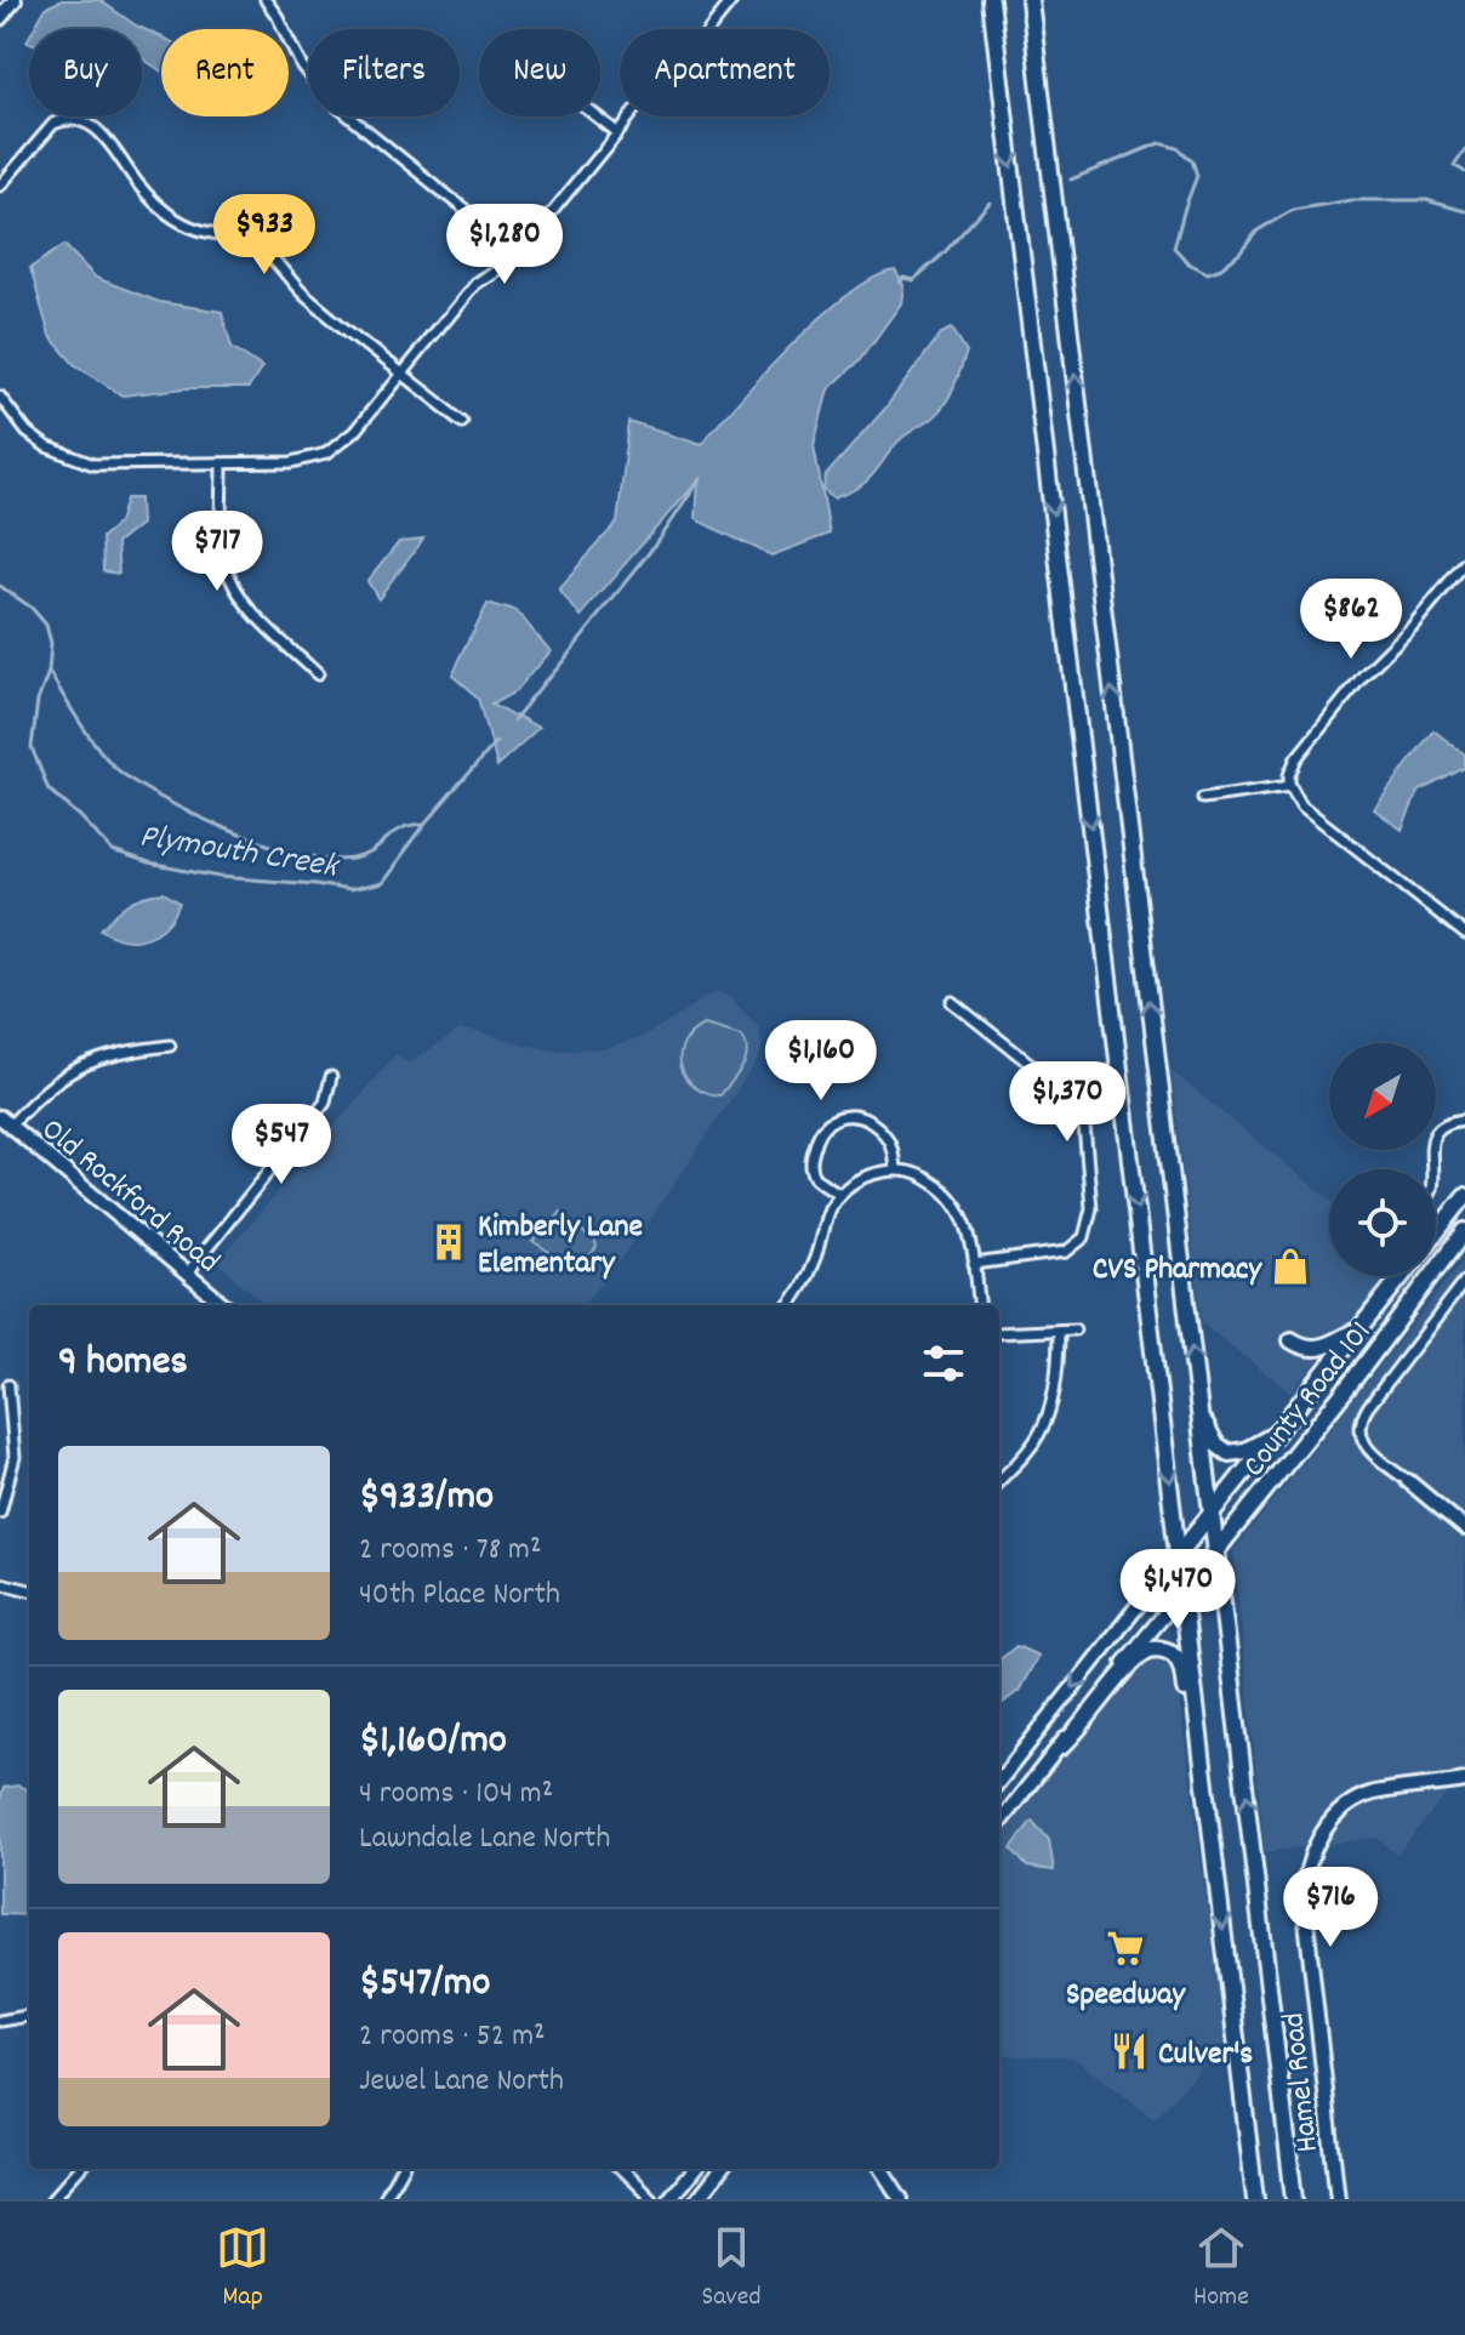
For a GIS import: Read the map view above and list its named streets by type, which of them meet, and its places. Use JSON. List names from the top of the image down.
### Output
{
  "streets": {
    "main road": ["County Road 101"],
    "street": ["Old Rockford Road", "Hamel Road"]
  },
  "water": ["Plymouth Creek"],
  "places": {
    "building": ["Kimberly Lane Elementary"],
    "shop": ["CVS Pharmacy"],
    "supermarket": ["Speedway"],
    "restaurant": ["Culver's"]
  },
  "north": "bottom left",
  "page": {
    "chip": [
      "Buy",
      "Rent",
      "Filters",
      "New",
      "Apartment"
    ],
    "price": [
      "$933",
      "$1,280",
      "$717",
      "$862",
      "$1,160",
      "$1,370",
      "$547",
      "$1,470",
      "$716"
    ],
    "heading": "9 homes",
    "list": [
      {
        "name": "$933/mo",
        "note": "2 rooms · 78 m² · 40th Place North"
      },
      {
        "name": "$1,160/mo",
        "note": "4 rooms · 104 m² · Lawndale Lane North"
      },
      {
        "name": "$547/mo",
        "note": "2 rooms · 52 m² · Jewel Lane North"
      }
    ],
    "tabs": ["Map", "Saved", "Home"]
  }
}
